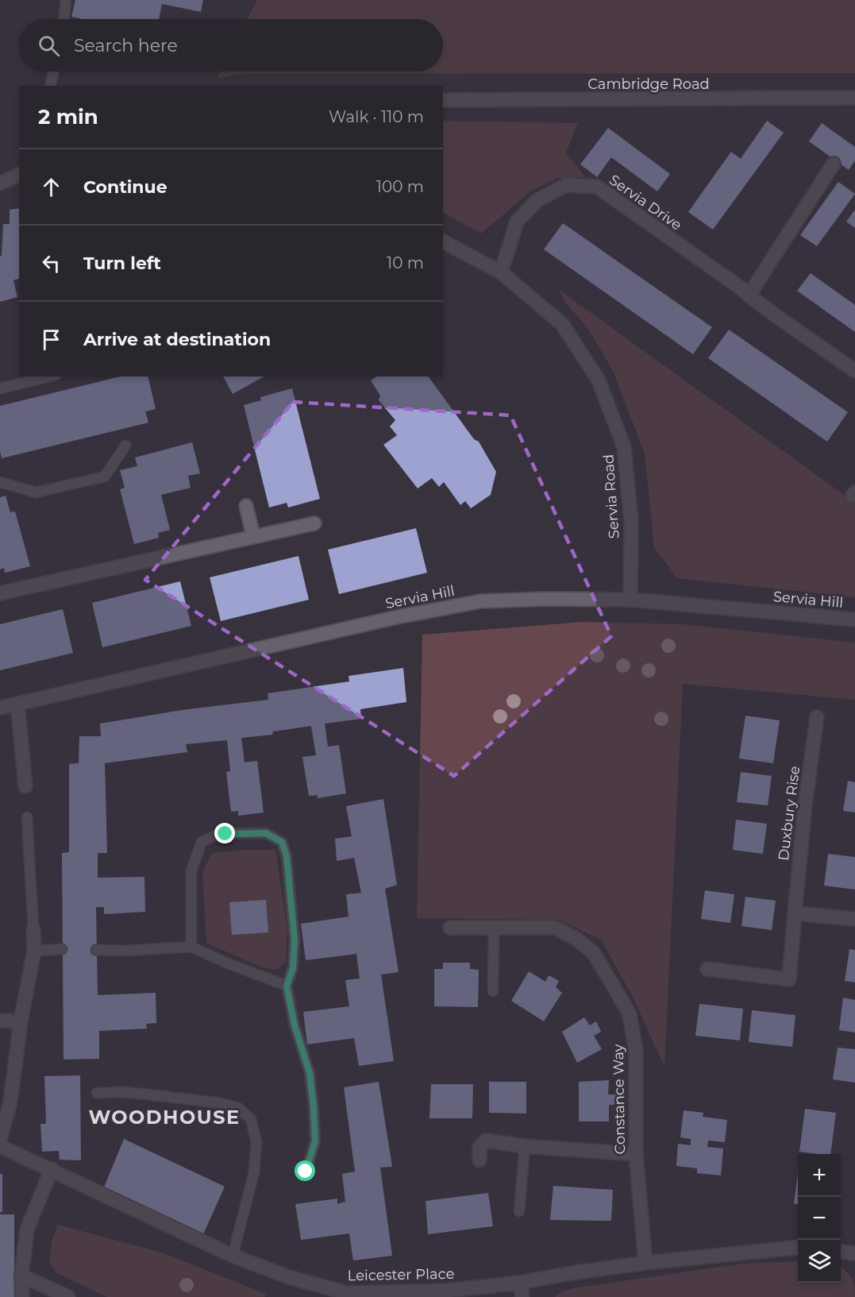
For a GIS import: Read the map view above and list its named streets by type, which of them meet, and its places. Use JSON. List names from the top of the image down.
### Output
{
  "streets": {
    "street": [
      "Cambridge Road",
      "Servia Drive",
      "Servia Road",
      "Servia Hill",
      "Duxbury Rise",
      "Constance Way",
      "Leicester Place"
    ]
  },
  "crossings": [
    ["Servia Drive", "Servia Road"],
    ["Servia Road", "Servia Hill"],
    ["Constance Way", "Leicester Place"]
  ],
  "districts": ["WOODHOUSE"],
  "page": {
    "search": "Search here",
    "heading": ["2 min", "Walk · 110 m"],
    "list": [
      ["Continue", "100 m"],
      ["Turn left", "10 m"],
      "Arrive at destination"
    ],
    "map_buttons": ["+", "−"]
  }
}
